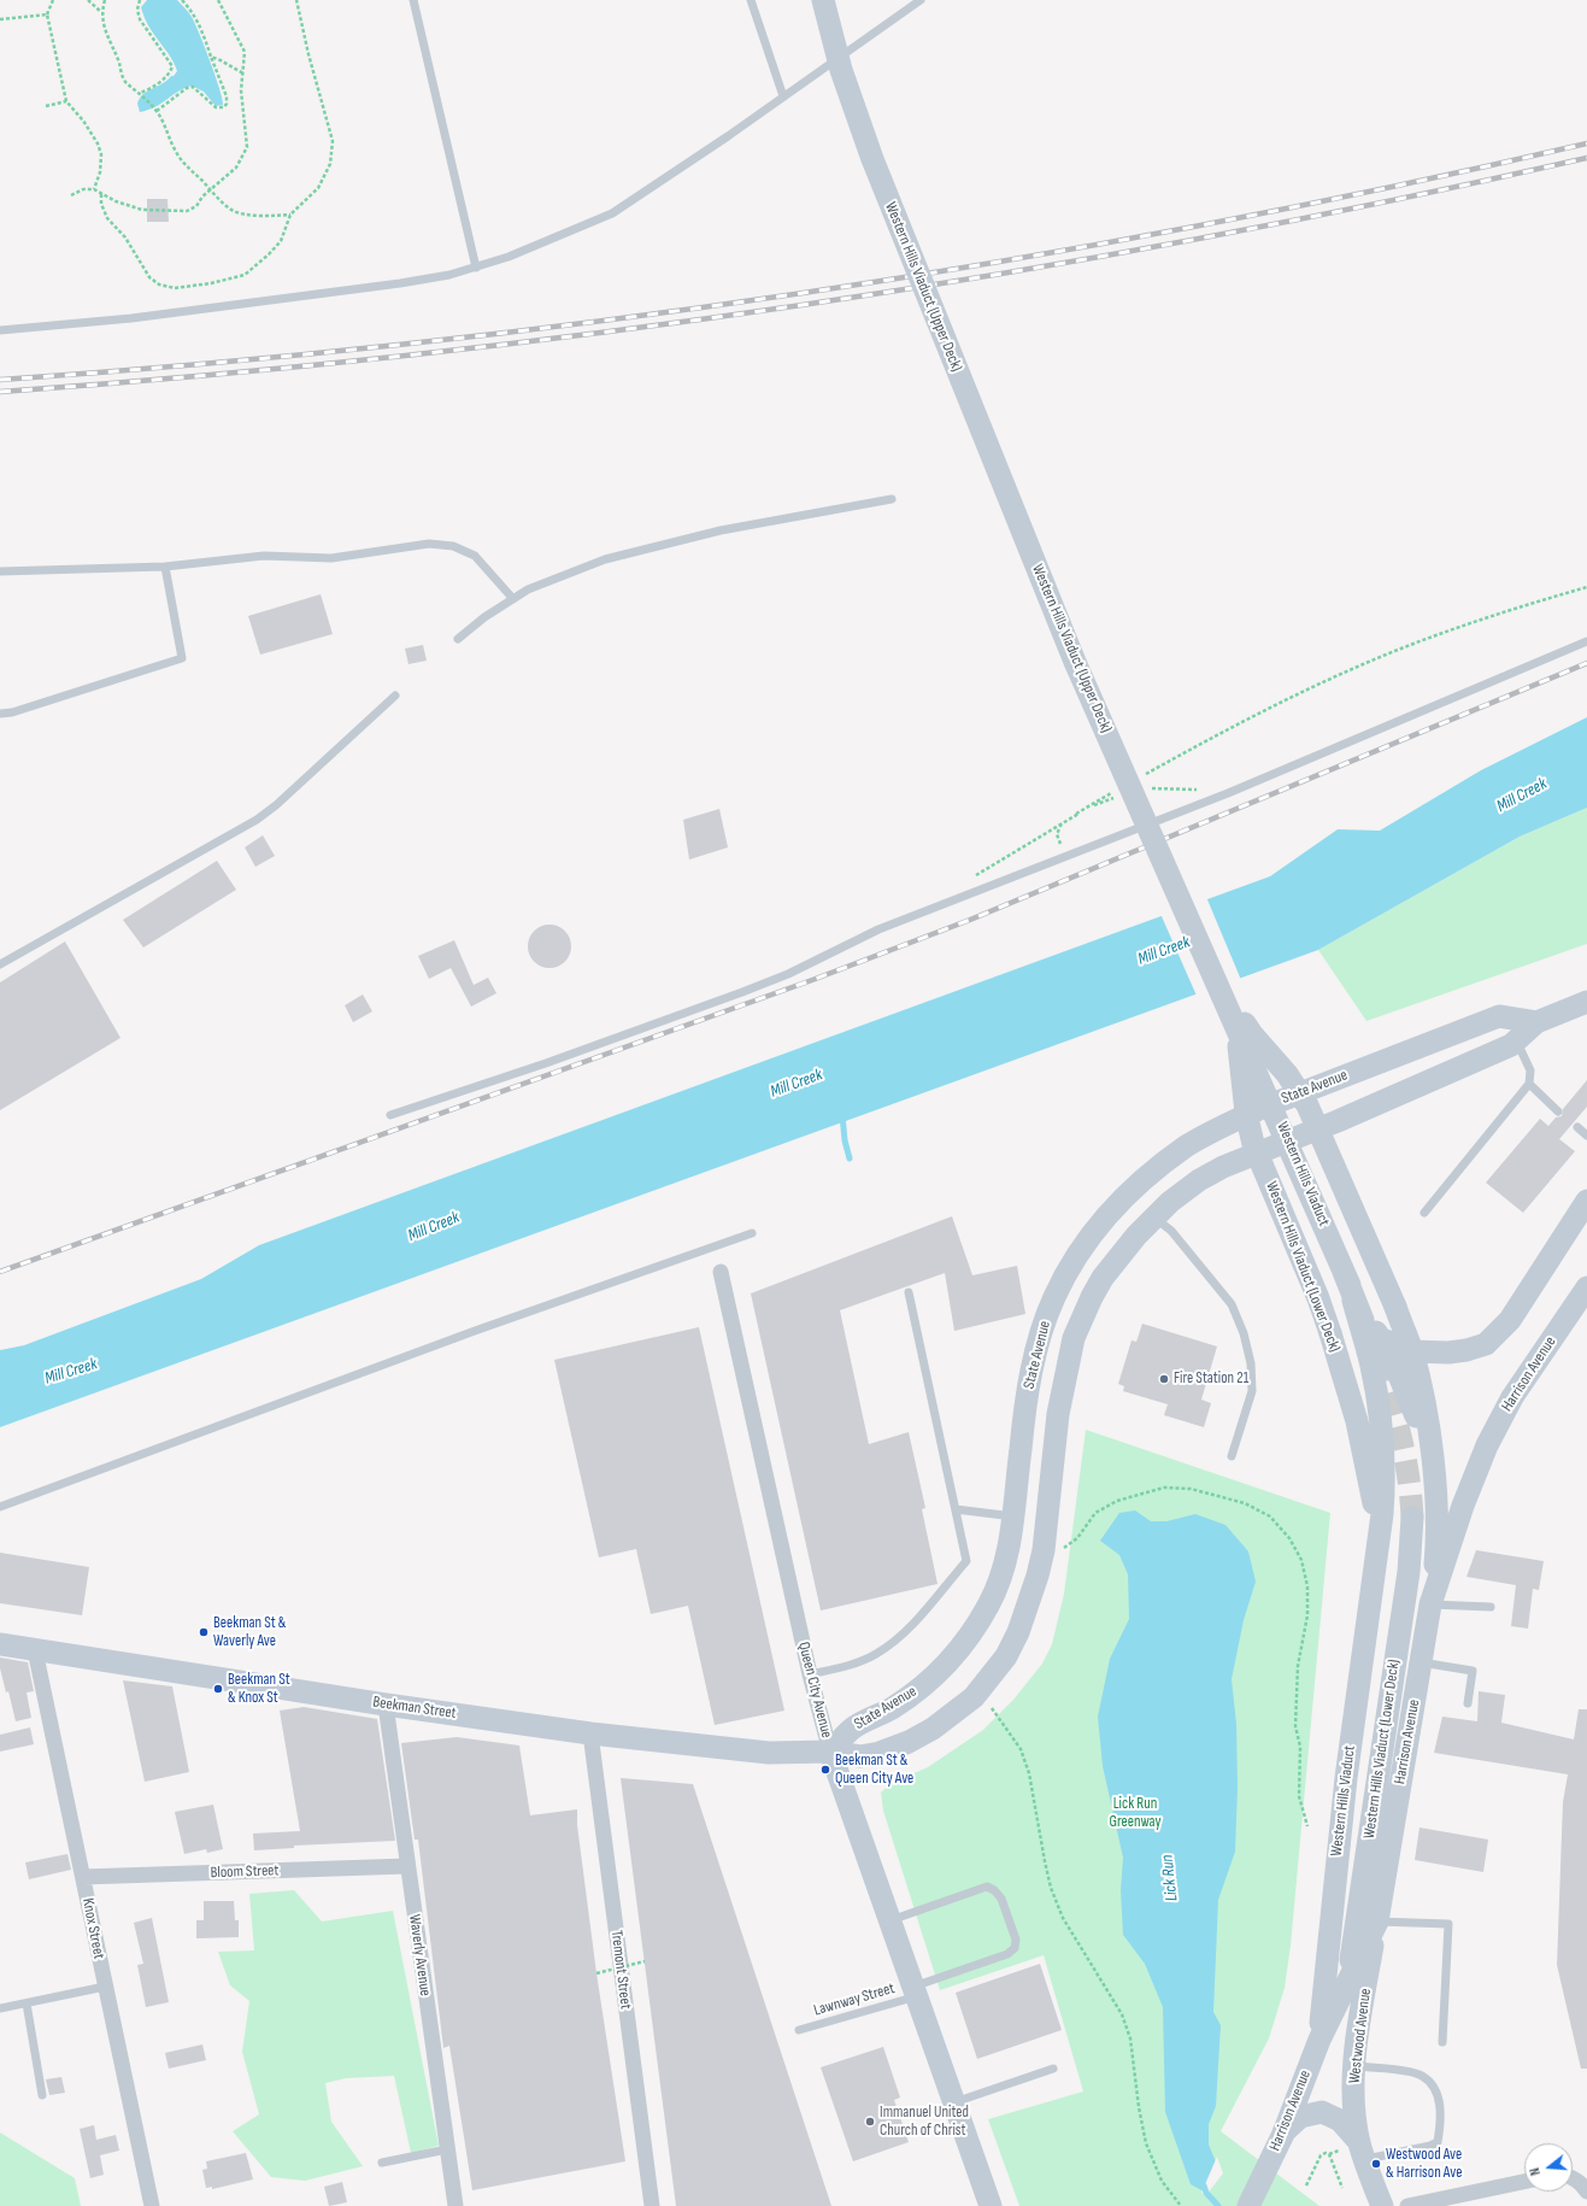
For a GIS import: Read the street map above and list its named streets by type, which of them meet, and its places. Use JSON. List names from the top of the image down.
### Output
{
  "streets": {
    "main road": [
      "Western Hills Viaduct (Upper Deck)",
      "State Avenue",
      "Western Hills Viaduct",
      "Western Hills Viaduct (Lower Deck)",
      "Harrison Avenue",
      "Queen City Avenue",
      "Beekman Street",
      "Westwood Avenue"
    ],
    "street": [
      "Bloom Street",
      "Knox Street",
      "Waverly Avenue",
      "Tremont Street"
    ],
    "lane": ["Lawnway Street"]
  },
  "crossings": [
    ["Western Hills Viaduct (Upper Deck)", "Western Hills Viaduct"],
    ["Western Hills Viaduct (Upper Deck)", "Western Hills Viaduct (Lower Deck)"],
    ["State Avenue", "Queen City Avenue"],
    ["State Avenue", "Beekman Street"],
    ["Western Hills Viaduct", "Western Hills Viaduct (Lower Deck)"],
    ["Western Hills Viaduct", "Harrison Avenue"],
    ["Western Hills Viaduct (Lower Deck)", "Harrison Avenue"],
    ["Harrison Avenue", "Westwood Avenue"],
    ["Queen City Avenue", "Beekman Street"],
    ["Queen City Avenue", "Lawnway Street"],
    ["Beekman Street", "Knox Street"],
    ["Beekman Street", "Waverly Avenue"],
    ["Beekman Street", "Tremont Street"],
    ["Bloom Street", "Knox Street"],
    ["Bloom Street", "Waverly Avenue"]
  ],
  "water": ["Mill Creek", "Lick Run"],
  "parks": ["Lick Run Greenway"],
  "places": [
    "Fire Station 21",
    "Beekman St & Waverly Ave",
    "Beekman St & Knox St",
    "Beekman St & Queen City Ave",
    "Immanuel United Church of Christ",
    "Westwood Ave & Harrison Ave"
  ],
  "north": "left"
}
